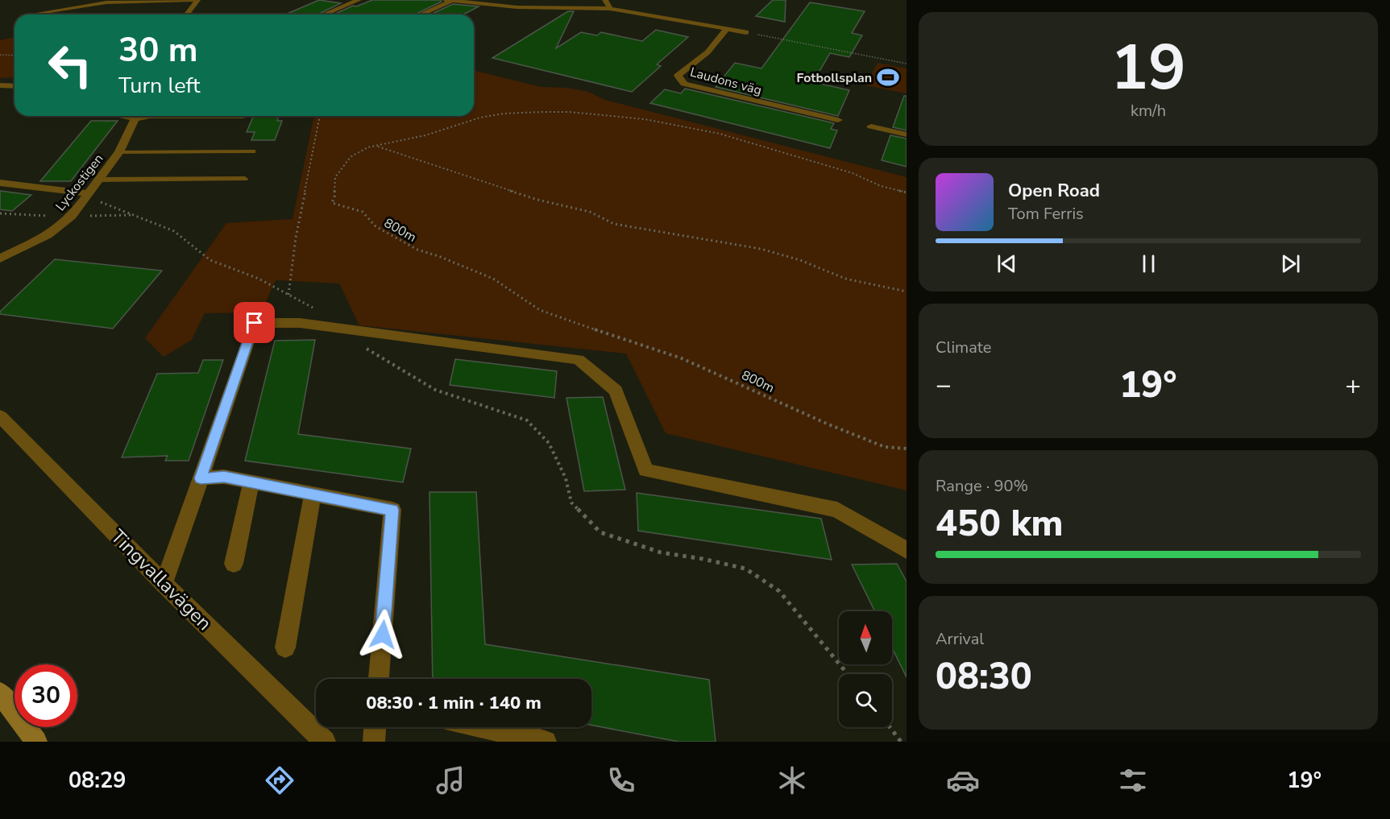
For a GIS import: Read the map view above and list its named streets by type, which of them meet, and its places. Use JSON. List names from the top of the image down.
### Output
{
  "streets": {
    "street": ["Laudons väg", "Lyckostigen", "Tingvallavägen"],
    "path": ["800m"]
  },
  "places": {
    "sports": ["Fotbollsplan"]
  },
  "north": "top",
  "page": {
    "tile": [
      ["19", "km/h"],
      "Climate",
      ["Range · 90%", "450 km"],
      ["Arrival", "08:30"]
    ],
    "turn": ["30 m", "Turn left"],
    "song": ["Open Road", "Tom Ferris"],
    "heat": ["−", "19°", "+"],
    "limit": "30",
    "trip": "08:30 · 1 min · 140 m",
    "tabs": ["08:29", "19°"]
  }
}
